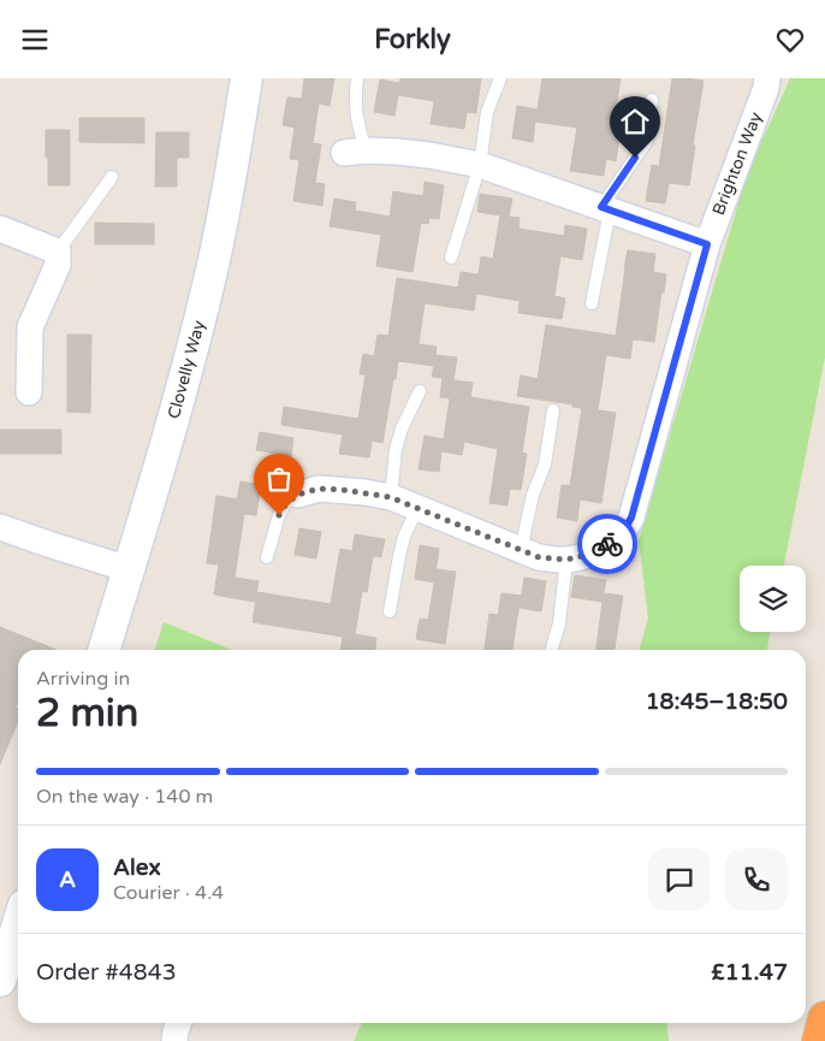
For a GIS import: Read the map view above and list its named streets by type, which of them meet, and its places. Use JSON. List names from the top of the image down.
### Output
{
  "streets": {
    "street": ["Brighton Way", "Clovelly Way"]
  },
  "page": {
    "header": "Forkly",
    "heading": ["2 min", "Arriving in", "18:45–18:50"],
    "panel": [
      "Alex",
      "Courier · 4.4",
      "Order #4843",
      "£11.47"
    ],
    "bar": "On the way · 140 m",
    "round": "A"
  }
}
